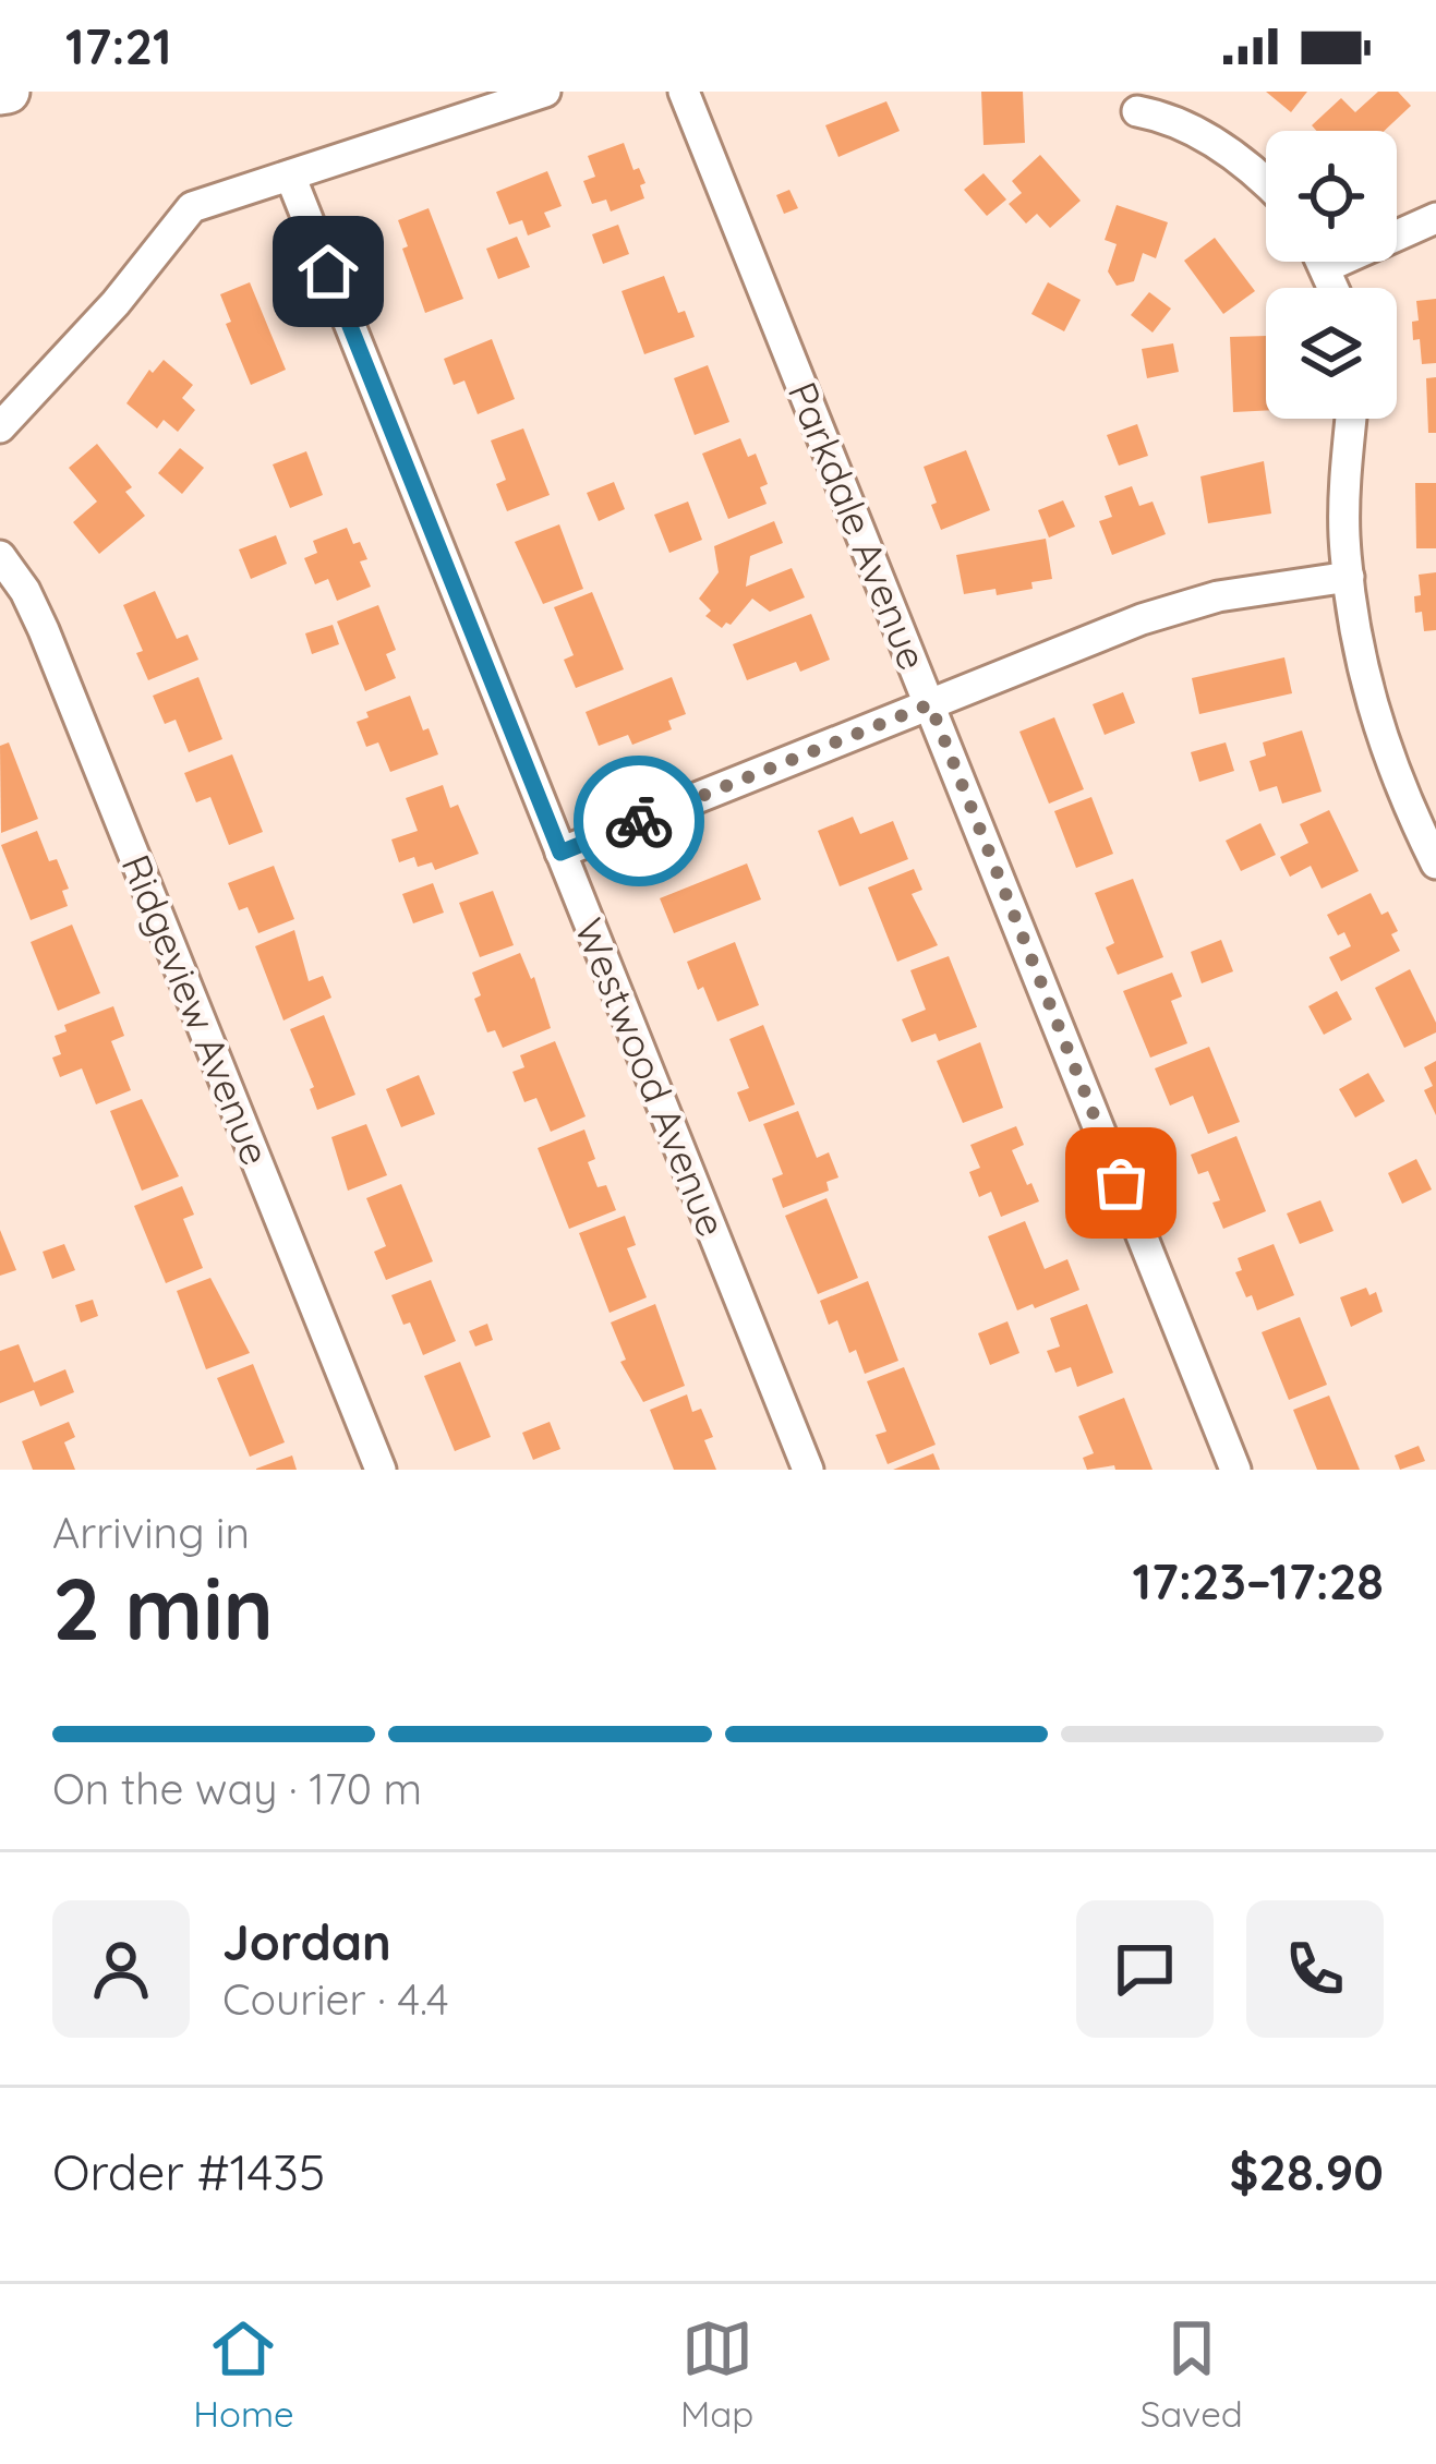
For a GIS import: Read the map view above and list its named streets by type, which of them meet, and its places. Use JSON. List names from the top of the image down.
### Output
{
  "streets": {
    "street": ["Parkdale Avenue", "Ridgeview Avenue", "Westwood Avenue"]
  },
  "page": {
    "status": "17:21",
    "heading": ["2 min", "Arriving in", "17:23–17:28"],
    "panel": [
      "Jordan",
      "Courier · 4.4",
      "Order #1435",
      "$28.90"
    ],
    "bar": "On the way · 170 m",
    "tabs": ["Home", "Map", "Saved"]
  }
}
